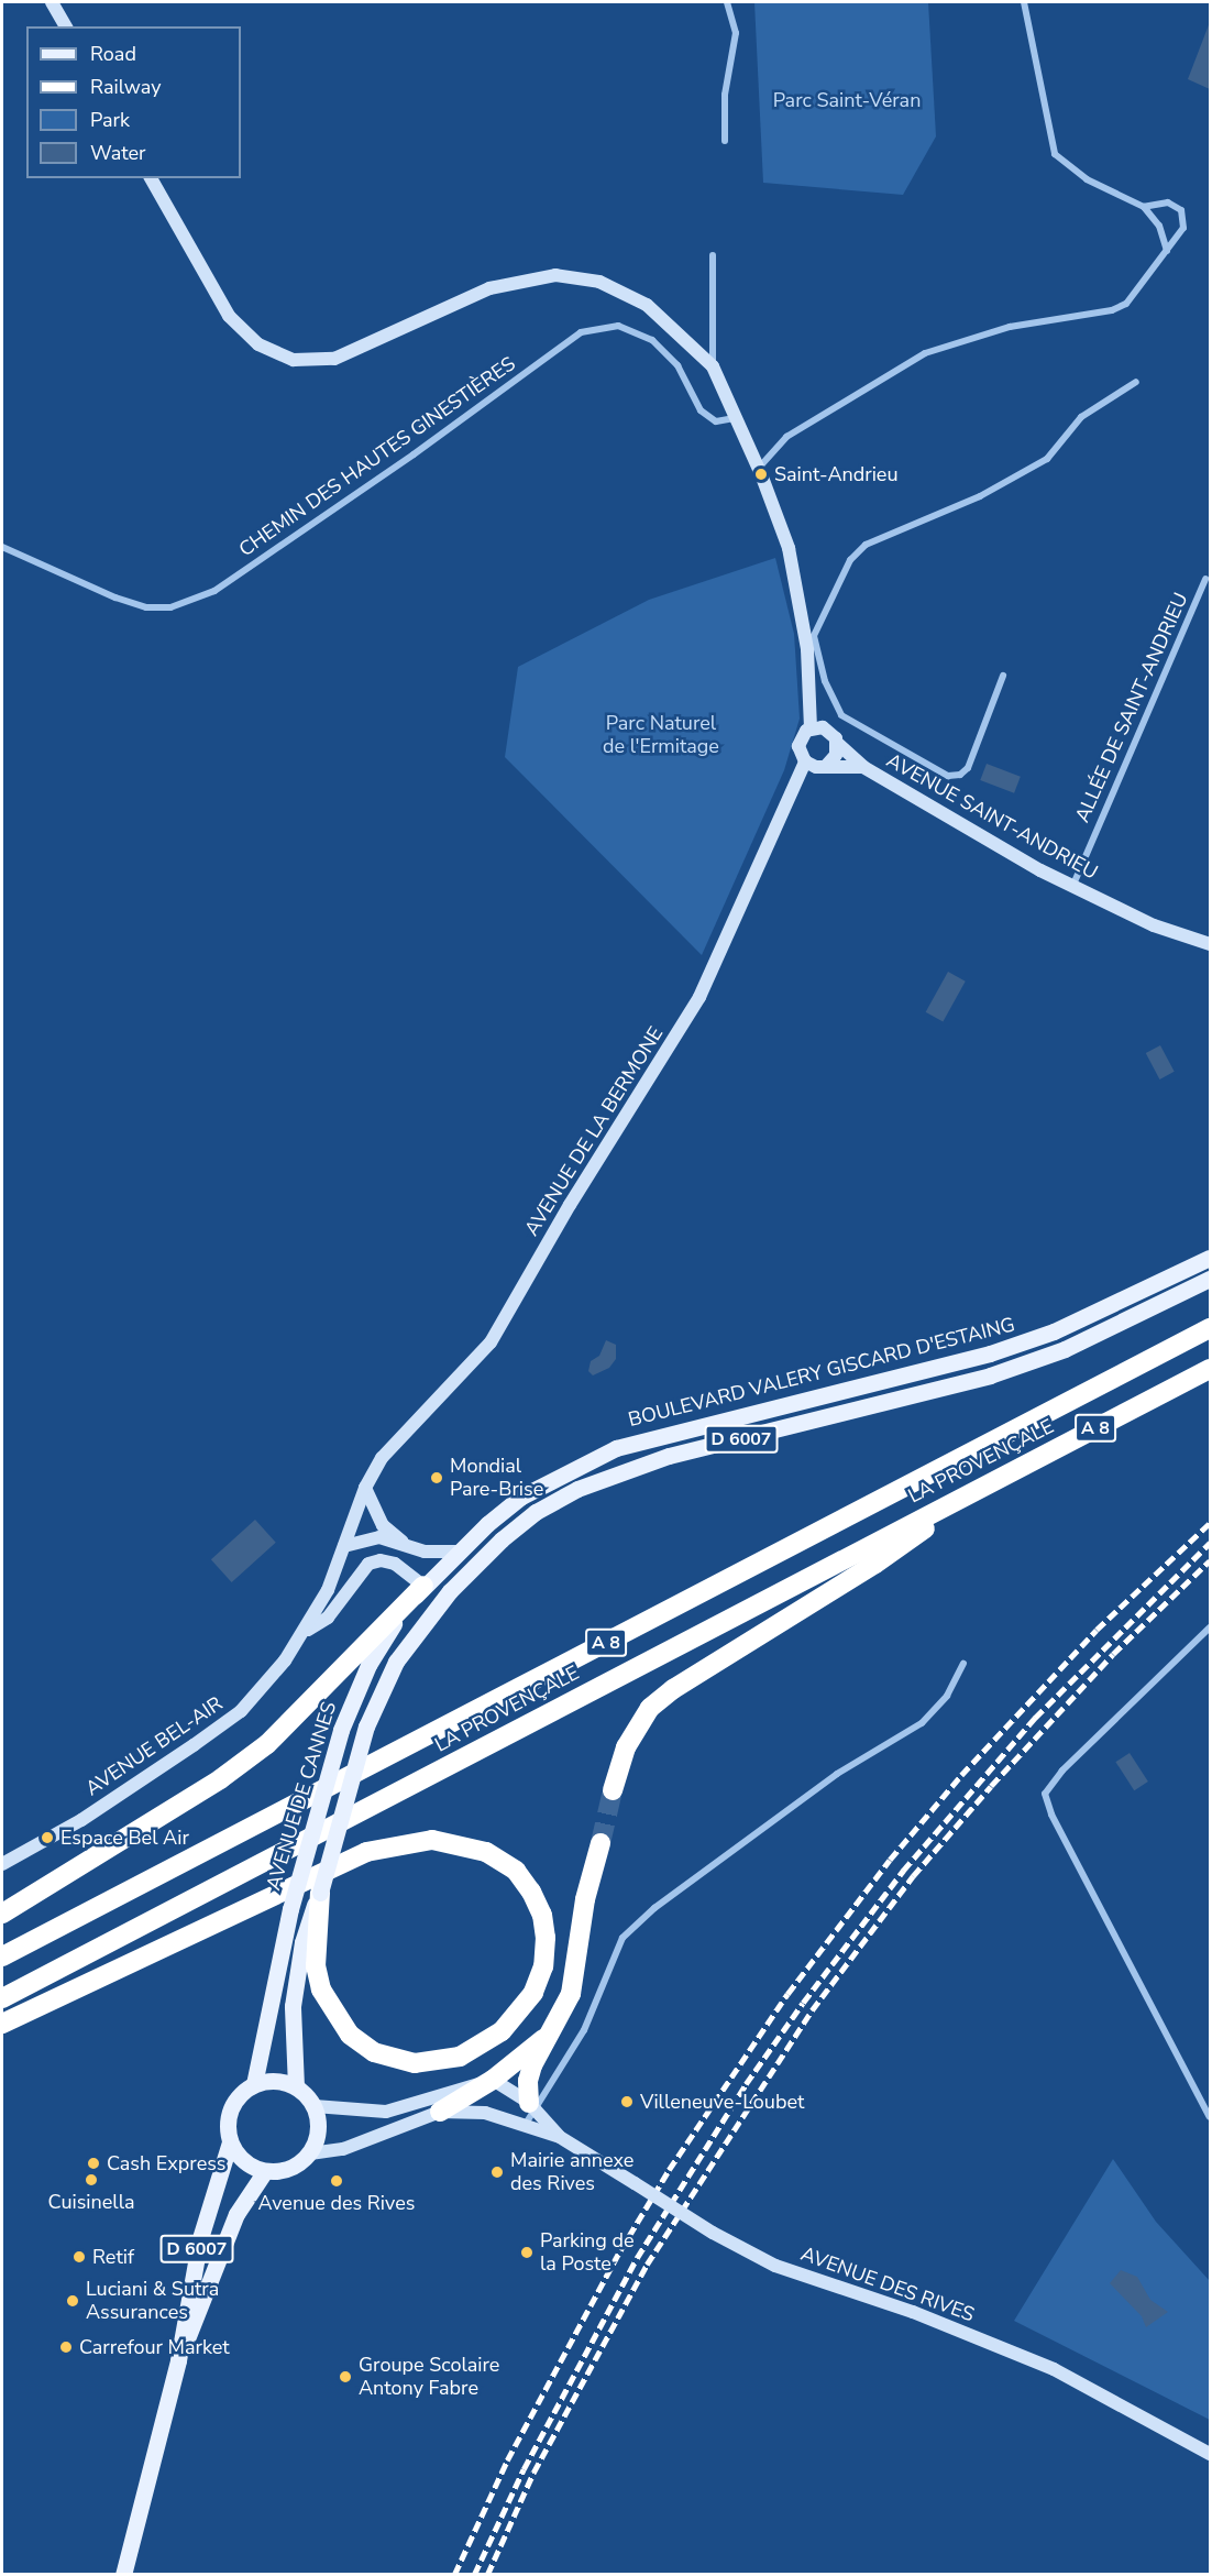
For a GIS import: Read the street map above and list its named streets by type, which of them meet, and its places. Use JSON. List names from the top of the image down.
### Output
{
  "streets": {
    "highway": ["A 8", "LA PROVENÇALE"],
    "main road": ["BOULEVARD VALERY GISCARD D'ESTAING", "D 6007", "AVENUE DE CANNES"],
    "street": [
      "CHEMIN DES HAUTES GINESTIÈRES",
      "ALLÉE DE SAINT-ANDRIEU",
      "AVENUE SAINT-ANDRIEU",
      "AVENUE DE LA BERMONE",
      "AVENUE BEL-AIR",
      "AVENUE DES RIVES"
    ]
  },
  "crossings": [
    ["ALLÉE DE SAINT-ANDRIEU", "AVENUE SAINT-ANDRIEU"],
    ["AVENUE SAINT-ANDRIEU", "AVENUE DE LA BERMONE"],
    ["AVENUE DE LA BERMONE", "AVENUE BEL-AIR"],
    ["BOULEVARD VALERY GISCARD D'ESTAING", "D 6007"],
    ["BOULEVARD VALERY GISCARD D'ESTAING", "AVENUE DE CANNES"],
    ["D 6007", "AVENUE DE CANNES"],
    ["D 6007", "AVENUE DES RIVES"],
    ["AVENUE BEL-AIR", "AVENUE DE CANNES"],
    ["AVENUE DE CANNES", "AVENUE DES RIVES"]
  ],
  "parks": ["Parc Saint-Véran", "Parc Naturel de l'Ermitage"],
  "places": [
    "Saint-Andrieu",
    "Mondial Pare-Brise",
    "Espace Bel Air",
    "Villeneuve-Loubet",
    "Cash Express",
    "Mairie annexe des Rives",
    "Cuisinella",
    "Avenue des Rives",
    "Parking de la Poste",
    "Retif",
    "Luciani & Sutra Assurances",
    "Carrefour Market",
    "Groupe Scolaire Antony Fabre"
  ],
  "legend": [
    "Road",
    "Railway",
    "Park",
    "Water"
  ]
}
